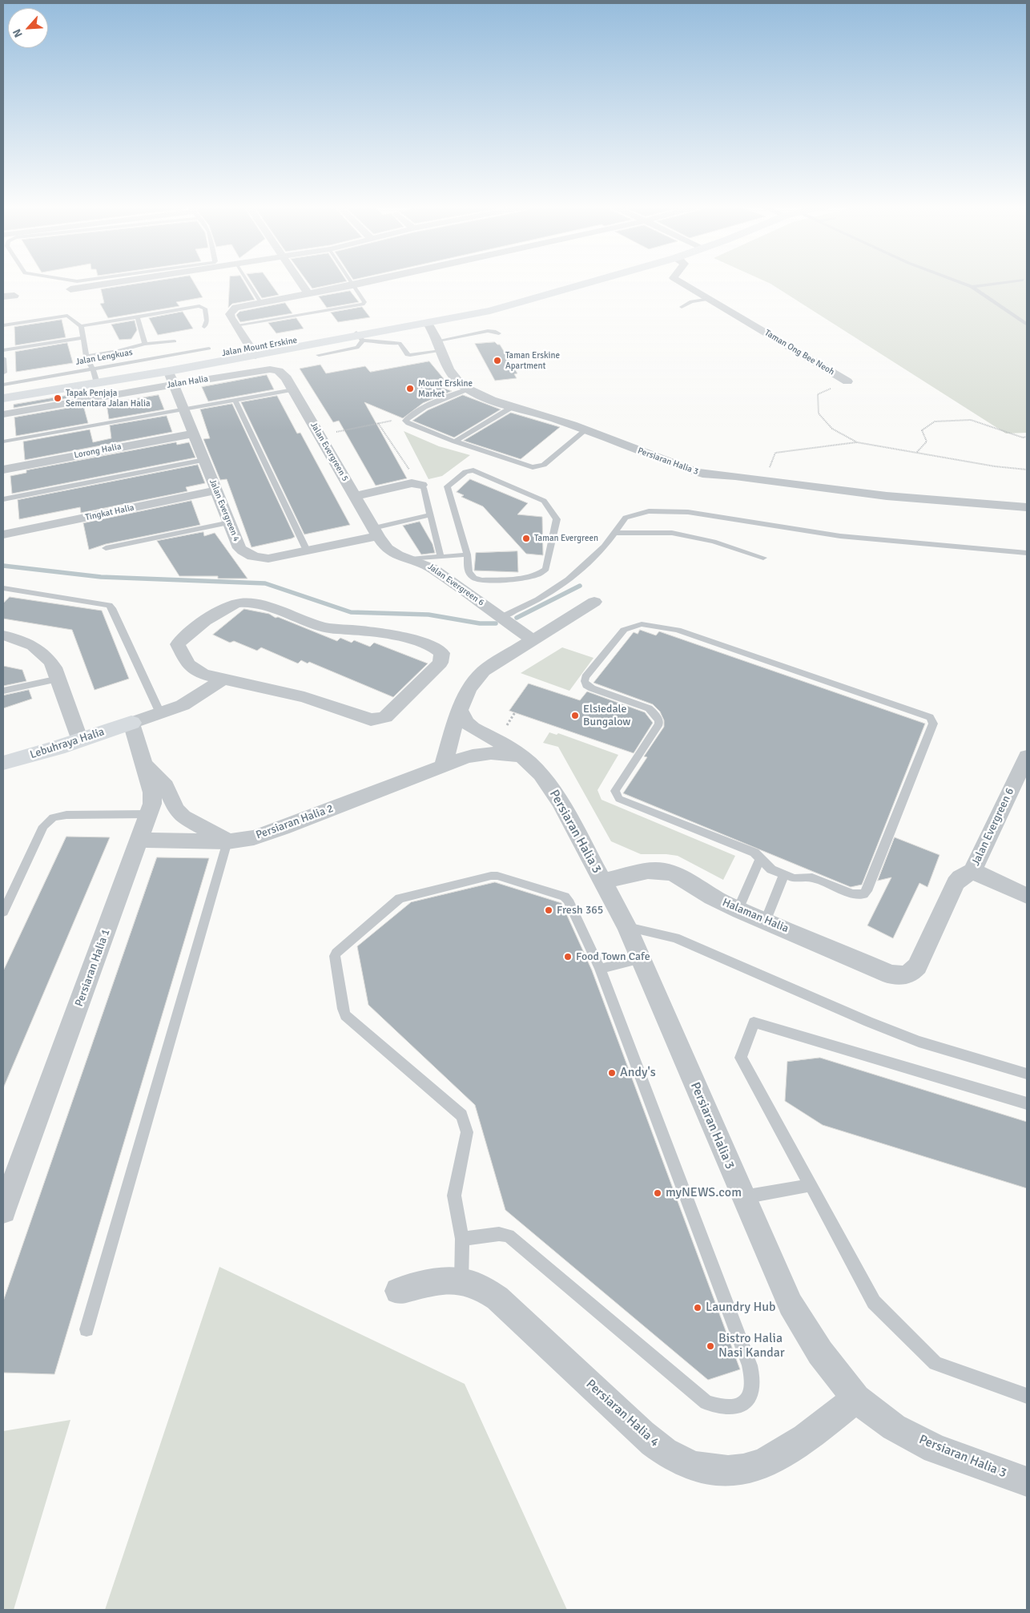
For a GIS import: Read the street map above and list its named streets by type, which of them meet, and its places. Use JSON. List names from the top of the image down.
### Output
{
  "streets": {
    "main road": ["Jalan Mount Erskine", "Lebuhraya Halia"],
    "street": [
      "Taman Ong Bee Neoh",
      "Jalan Halia",
      "Lorong Halia",
      "Jalan Evergreen 5",
      "Persiaran Halia 3",
      "Jalan Evergreen 4",
      "Tingkat Halia",
      "Jalan Evergreen 6",
      "Persiaran Halia 2",
      "Halaman Halia",
      "Persiaran Halia 1",
      "Persiaran Halia 4"
    ]
  },
  "crossings": [
    ["Jalan Mount Erskine", "Persiaran Halia 3"],
    ["Jalan Mount Erskine", "Jalan Evergreen 4"],
    ["Jalan Halia", "Jalan Evergreen 5"],
    ["Jalan Halia", "Jalan Evergreen 4"],
    ["Lorong Halia", "Jalan Evergreen 4"],
    ["Jalan Evergreen 5", "Jalan Evergreen 4"],
    ["Jalan Evergreen 5", "Jalan Evergreen 6"],
    ["Persiaran Halia 3", "Persiaran Halia 2"],
    ["Persiaran Halia 3", "Halaman Halia"],
    ["Persiaran Halia 3", "Persiaran Halia 4"],
    ["Jalan Evergreen 4", "Tingkat Halia"],
    ["Jalan Evergreen 4", "Jalan Evergreen 6"],
    ["Jalan Evergreen 6", "Halaman Halia"],
    ["Lebuhraya Halia", "Persiaran Halia 1"],
    ["Persiaran Halia 2", "Persiaran Halia 1"]
  ],
  "places": [
    "Taman Erskine Apartment",
    "Mount Erskine Market",
    "Tapak Penjaja Sementara Jalan Halia",
    "Taman Evergreen",
    "Elsiedale Bungalow",
    "Fresh 365",
    "Food Town Cafe",
    "Andy's",
    "myNEWS.com",
    "Laundry Hub",
    "Bistro Halia Nasi Kandar"
  ],
  "north": "bottom left"
}
